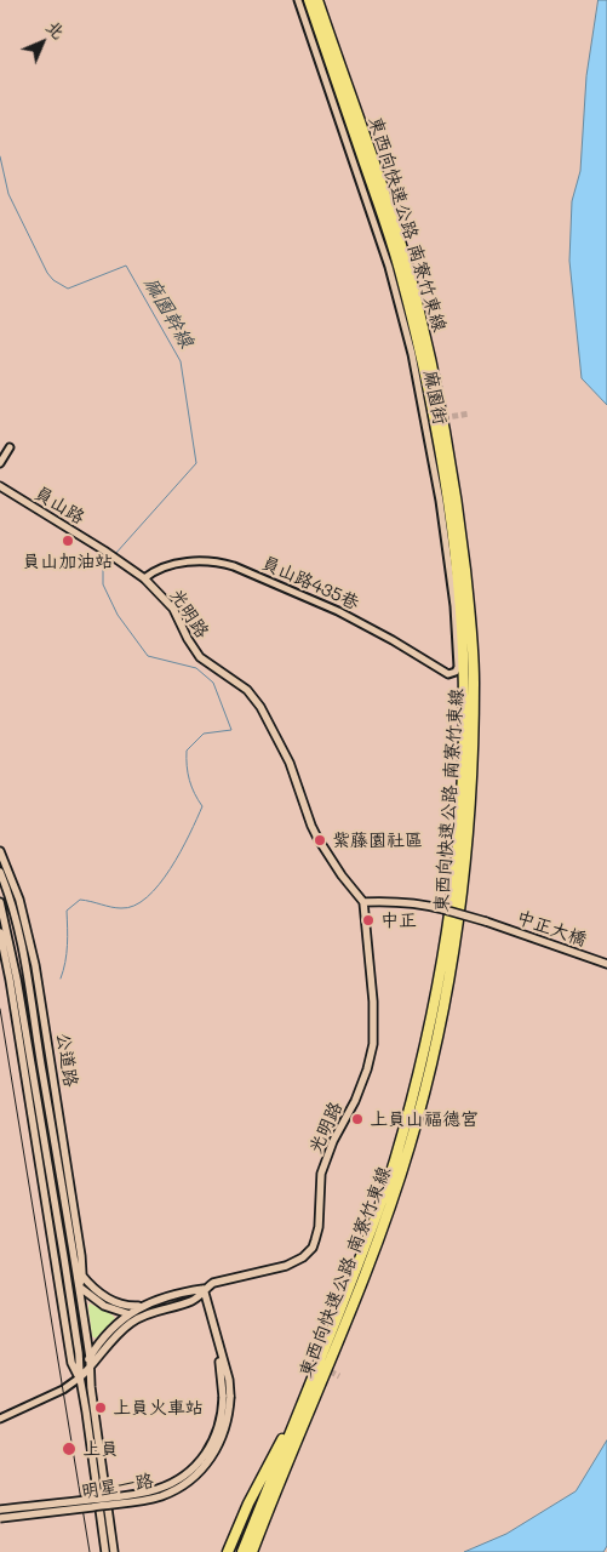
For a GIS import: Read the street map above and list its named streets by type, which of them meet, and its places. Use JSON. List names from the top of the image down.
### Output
{
  "streets": {
    "highway": ["東西向快速公路 南寮竹東線"],
    "street": [
      "麻園街",
      "員山路",
      "員山路435巷",
      "光明路",
      "中正大橋",
      "公道路",
      "明星一路"
    ]
  },
  "crossings": [
    ["麻園街", "員山路435巷"],
    ["員山路", "員山路435巷"],
    ["員山路", "光明路"],
    ["員山路435巷", "光明路"],
    ["光明路", "中正大橋"],
    ["光明路", "公道路"],
    ["光明路", "明星一路"]
  ],
  "water": ["麻園幹線"],
  "places": [
    "員山加油站",
    "紫藤園社區",
    "中正",
    "上員山福德宮",
    "上員火車站",
    "上員"
  ],
  "north": "top right"
}
